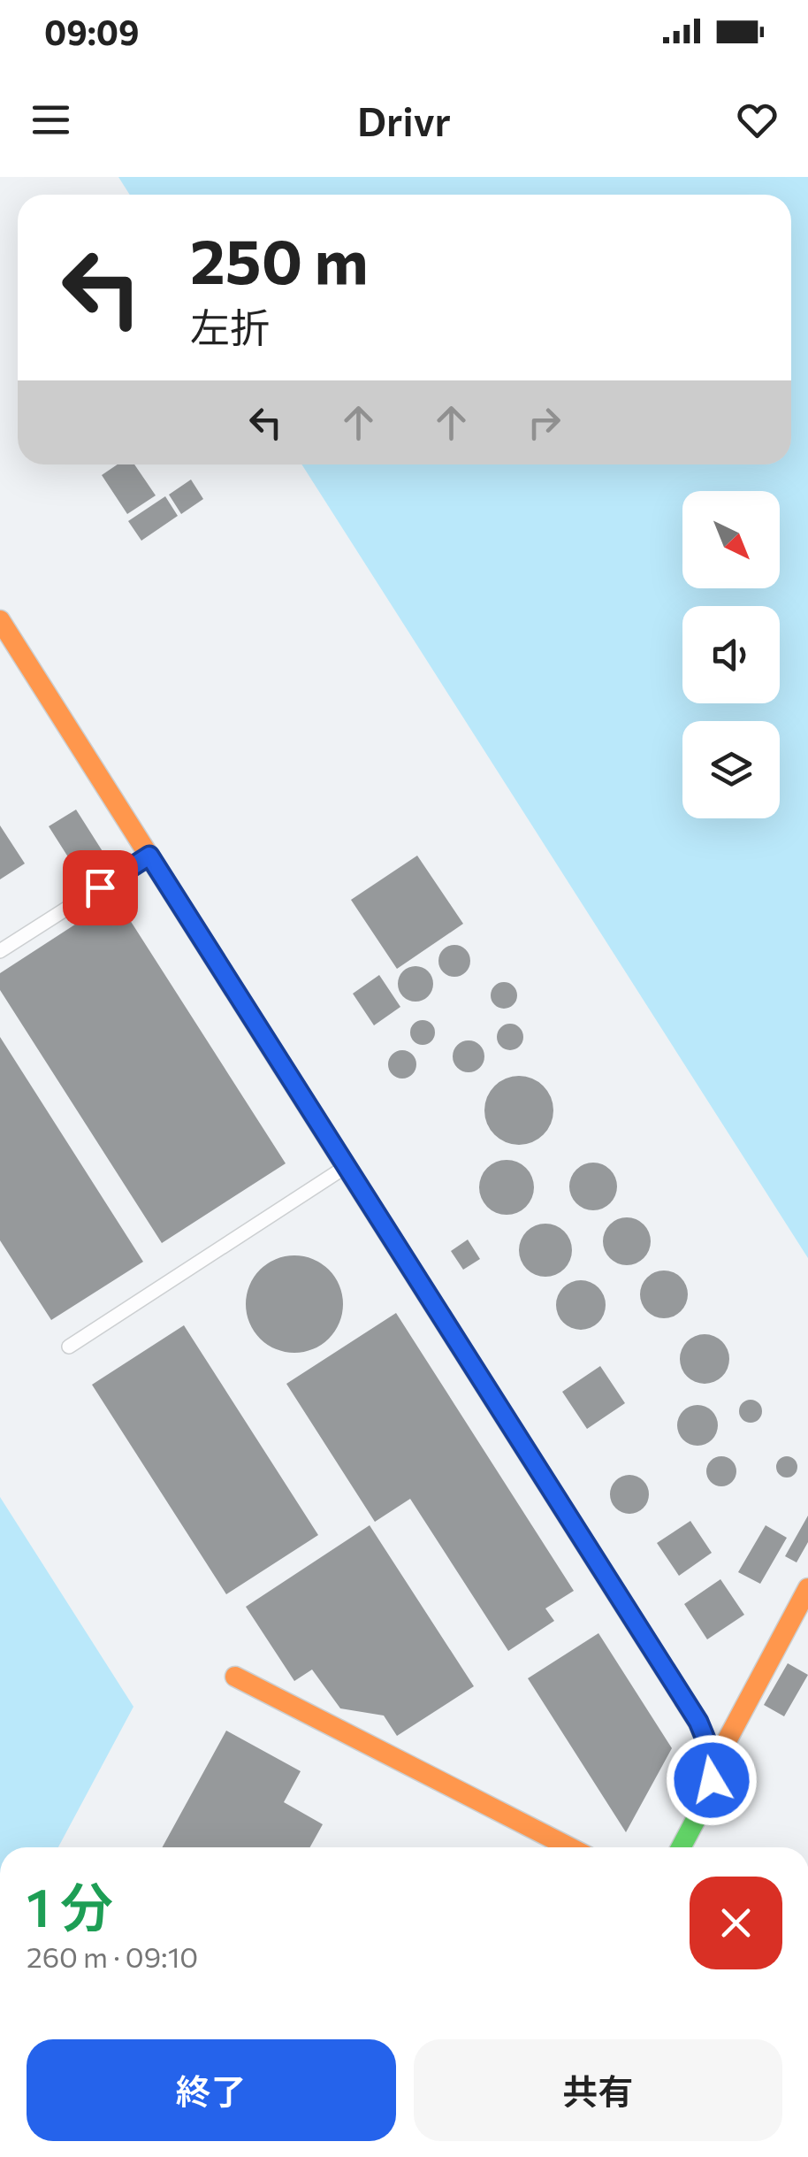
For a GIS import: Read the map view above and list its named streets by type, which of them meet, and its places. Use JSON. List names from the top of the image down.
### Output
{
  "north": "bottom right",
  "page": {
    "status": "09:09",
    "header": "Drivr",
    "turn": ["250 m", "左折"],
    "heading": ["1 分", "260 m · 09:10"],
    "buttons": ["終了", "共有"]
  }
}
